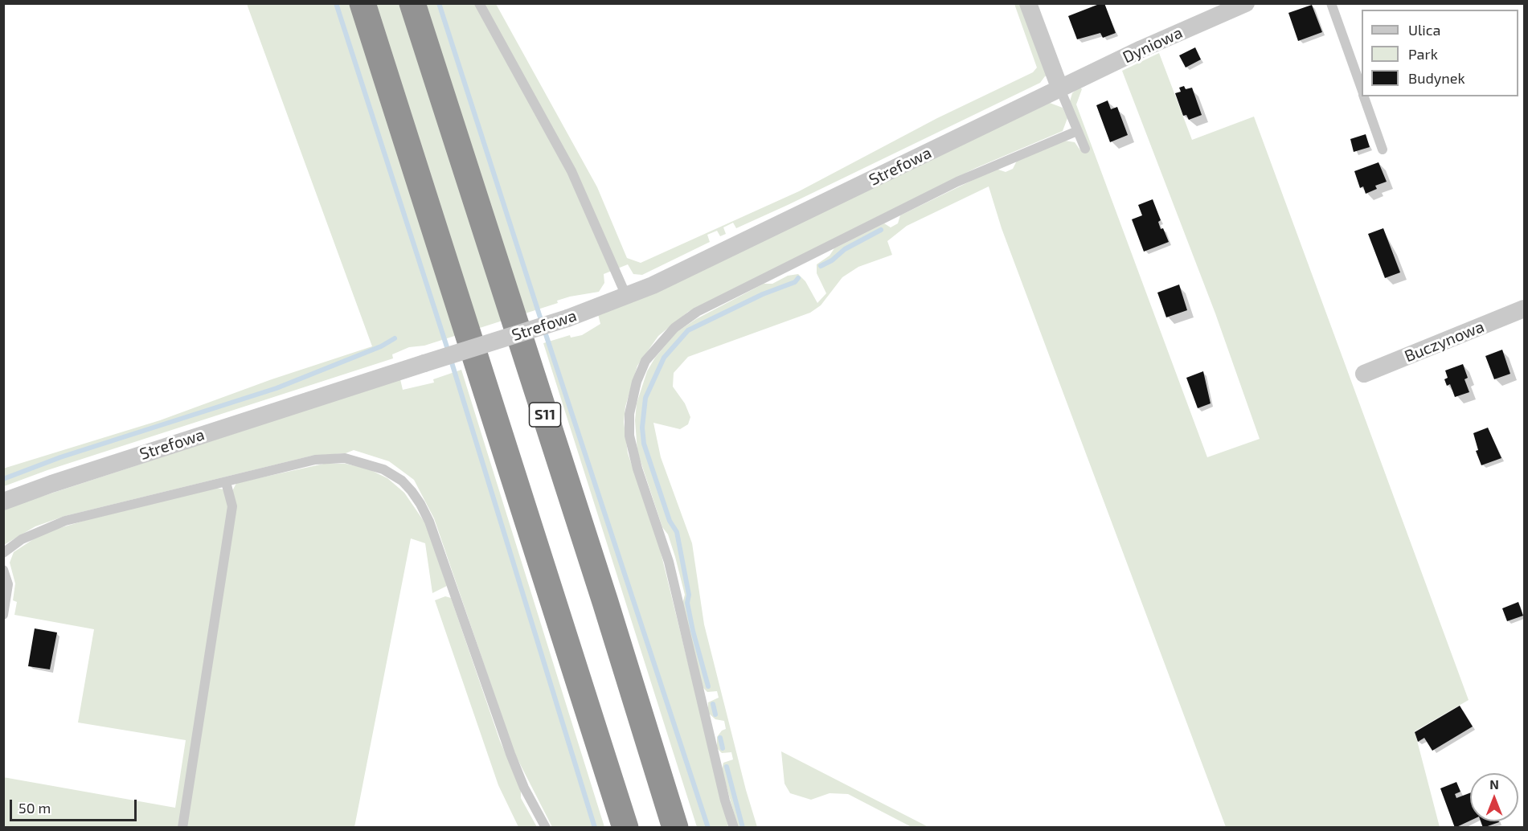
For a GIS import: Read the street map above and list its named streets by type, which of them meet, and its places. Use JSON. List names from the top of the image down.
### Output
{
  "streets": {
    "highway": ["S11"],
    "street": ["Dyniowa", "Strefowa", "Buczynowa"]
  },
  "crossings": [
    ["Dyniowa", "Strefowa"]
  ],
  "legend": ["Ulica", "Park", "Budynek"],
  "scale_bar": "50 m",
  "north": "top"
}
